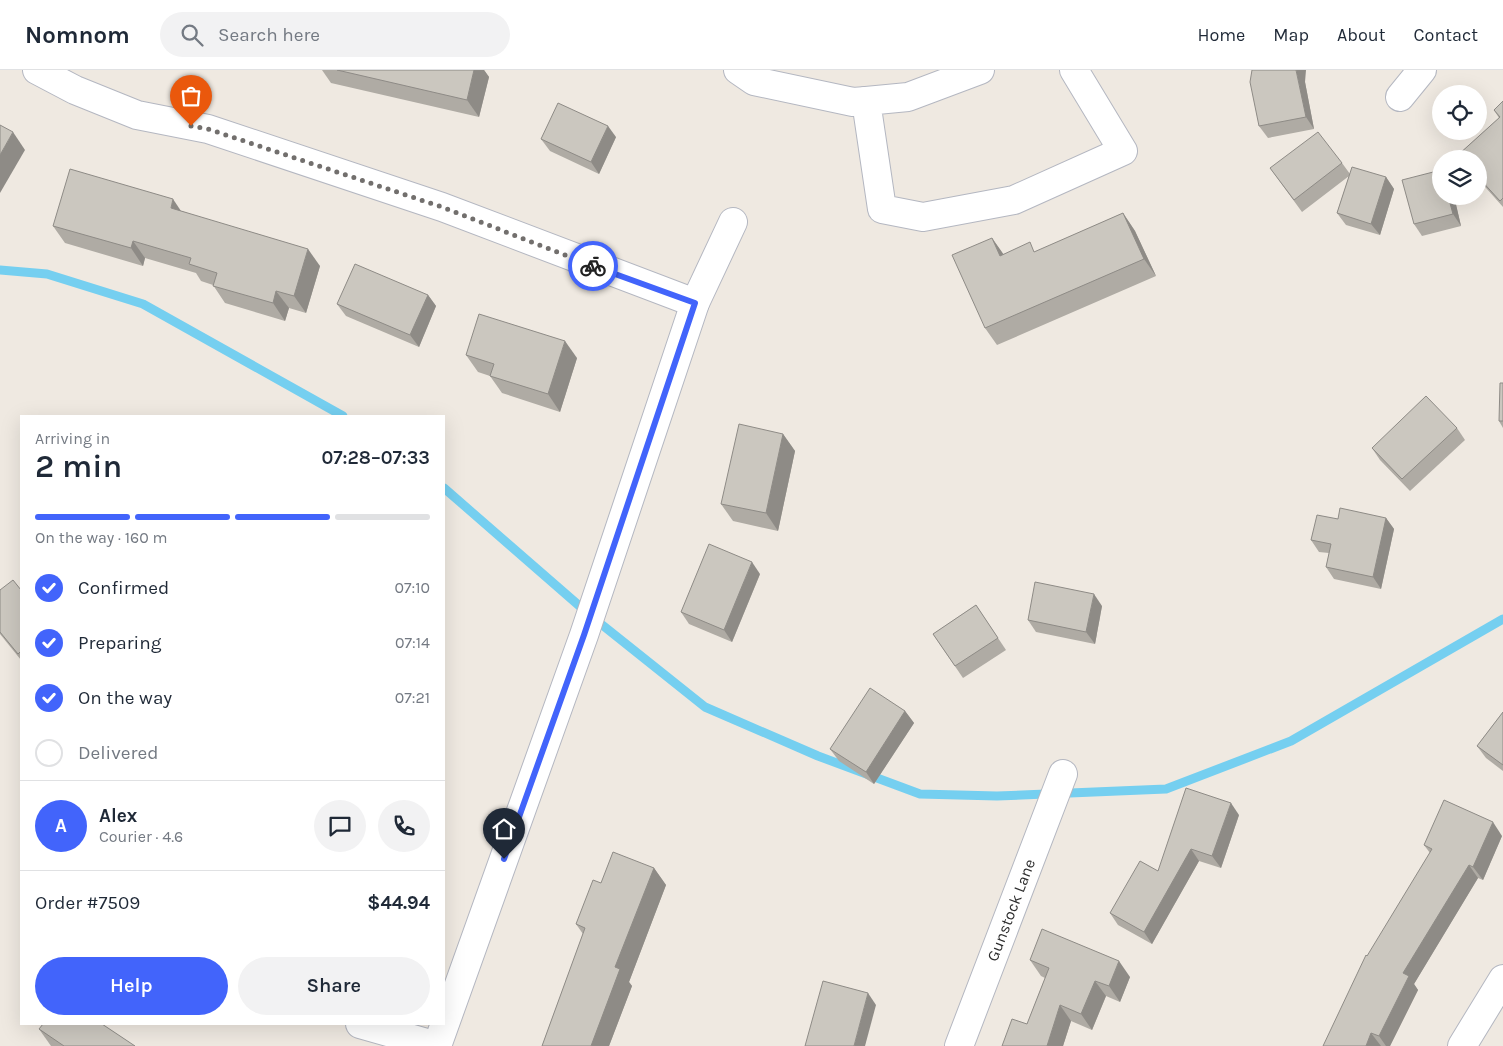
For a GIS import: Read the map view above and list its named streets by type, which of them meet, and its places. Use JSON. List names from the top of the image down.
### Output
{
  "streets": {
    "street": ["Gunstock Lane"]
  },
  "page": {
    "header": "Nomnom",
    "search": "Search here",
    "nav": [
      "Home",
      "Map",
      "About",
      "Contact"
    ],
    "heading": ["2 min", "Arriving in", "07:28–07:33"],
    "panel": [
      "Alex",
      "Courier · 4.6",
      "Order #7509",
      "$44.94"
    ],
    "bar": "On the way · 160 m",
    "list": [
      ["Confirmed", "07:10"],
      ["Preparing", "07:14"],
      ["On the way", "07:21"],
      "Delivered"
    ],
    "round": "A",
    "buttons": ["Help", "Share"]
  }
}
